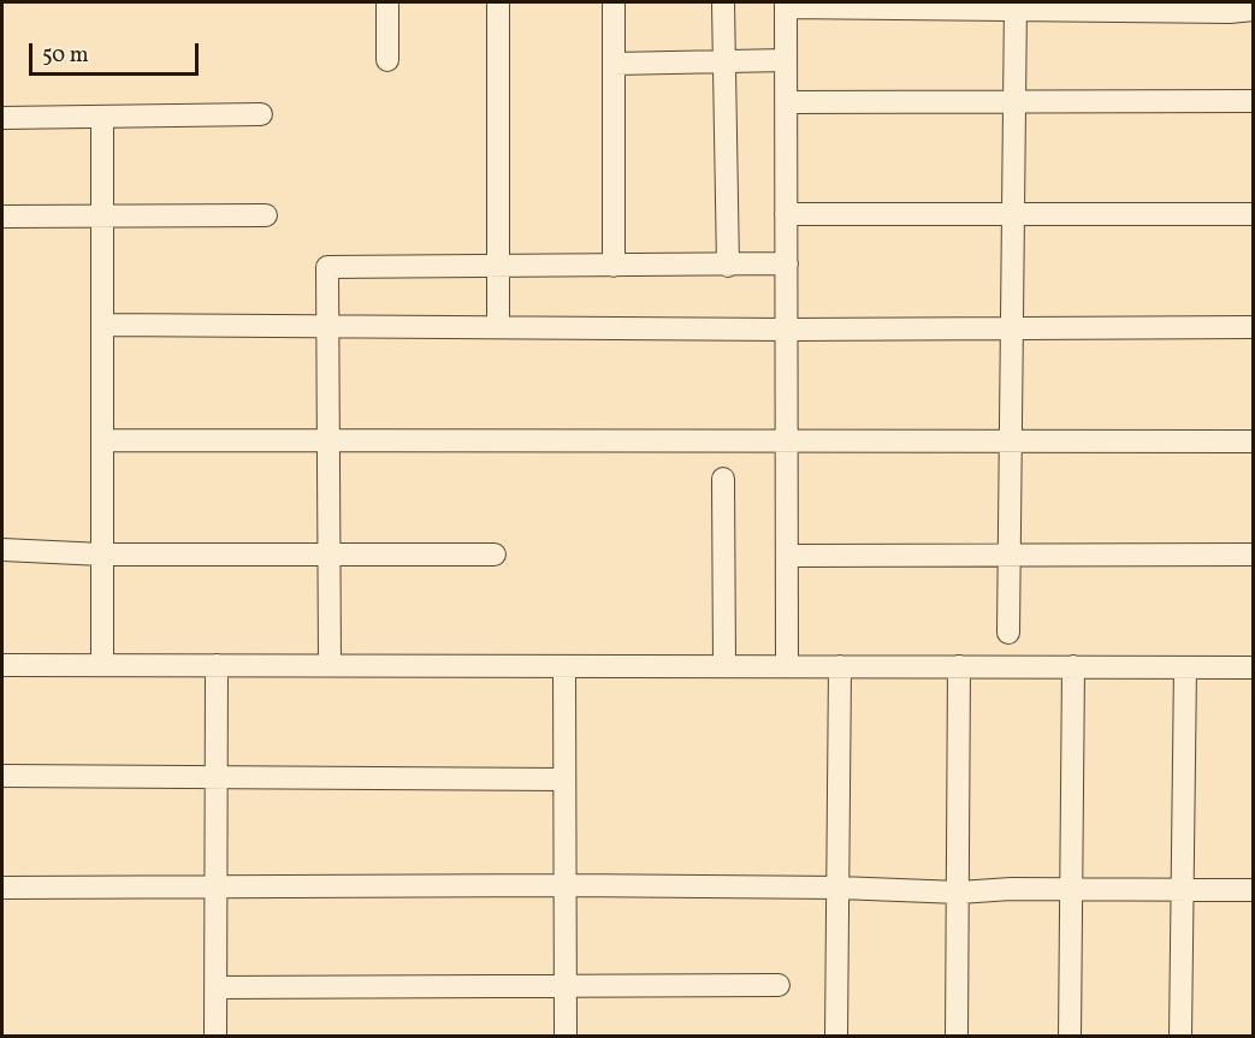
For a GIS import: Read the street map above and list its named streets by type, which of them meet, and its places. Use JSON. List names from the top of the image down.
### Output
{
  "scale_bar": "50 m"
}
